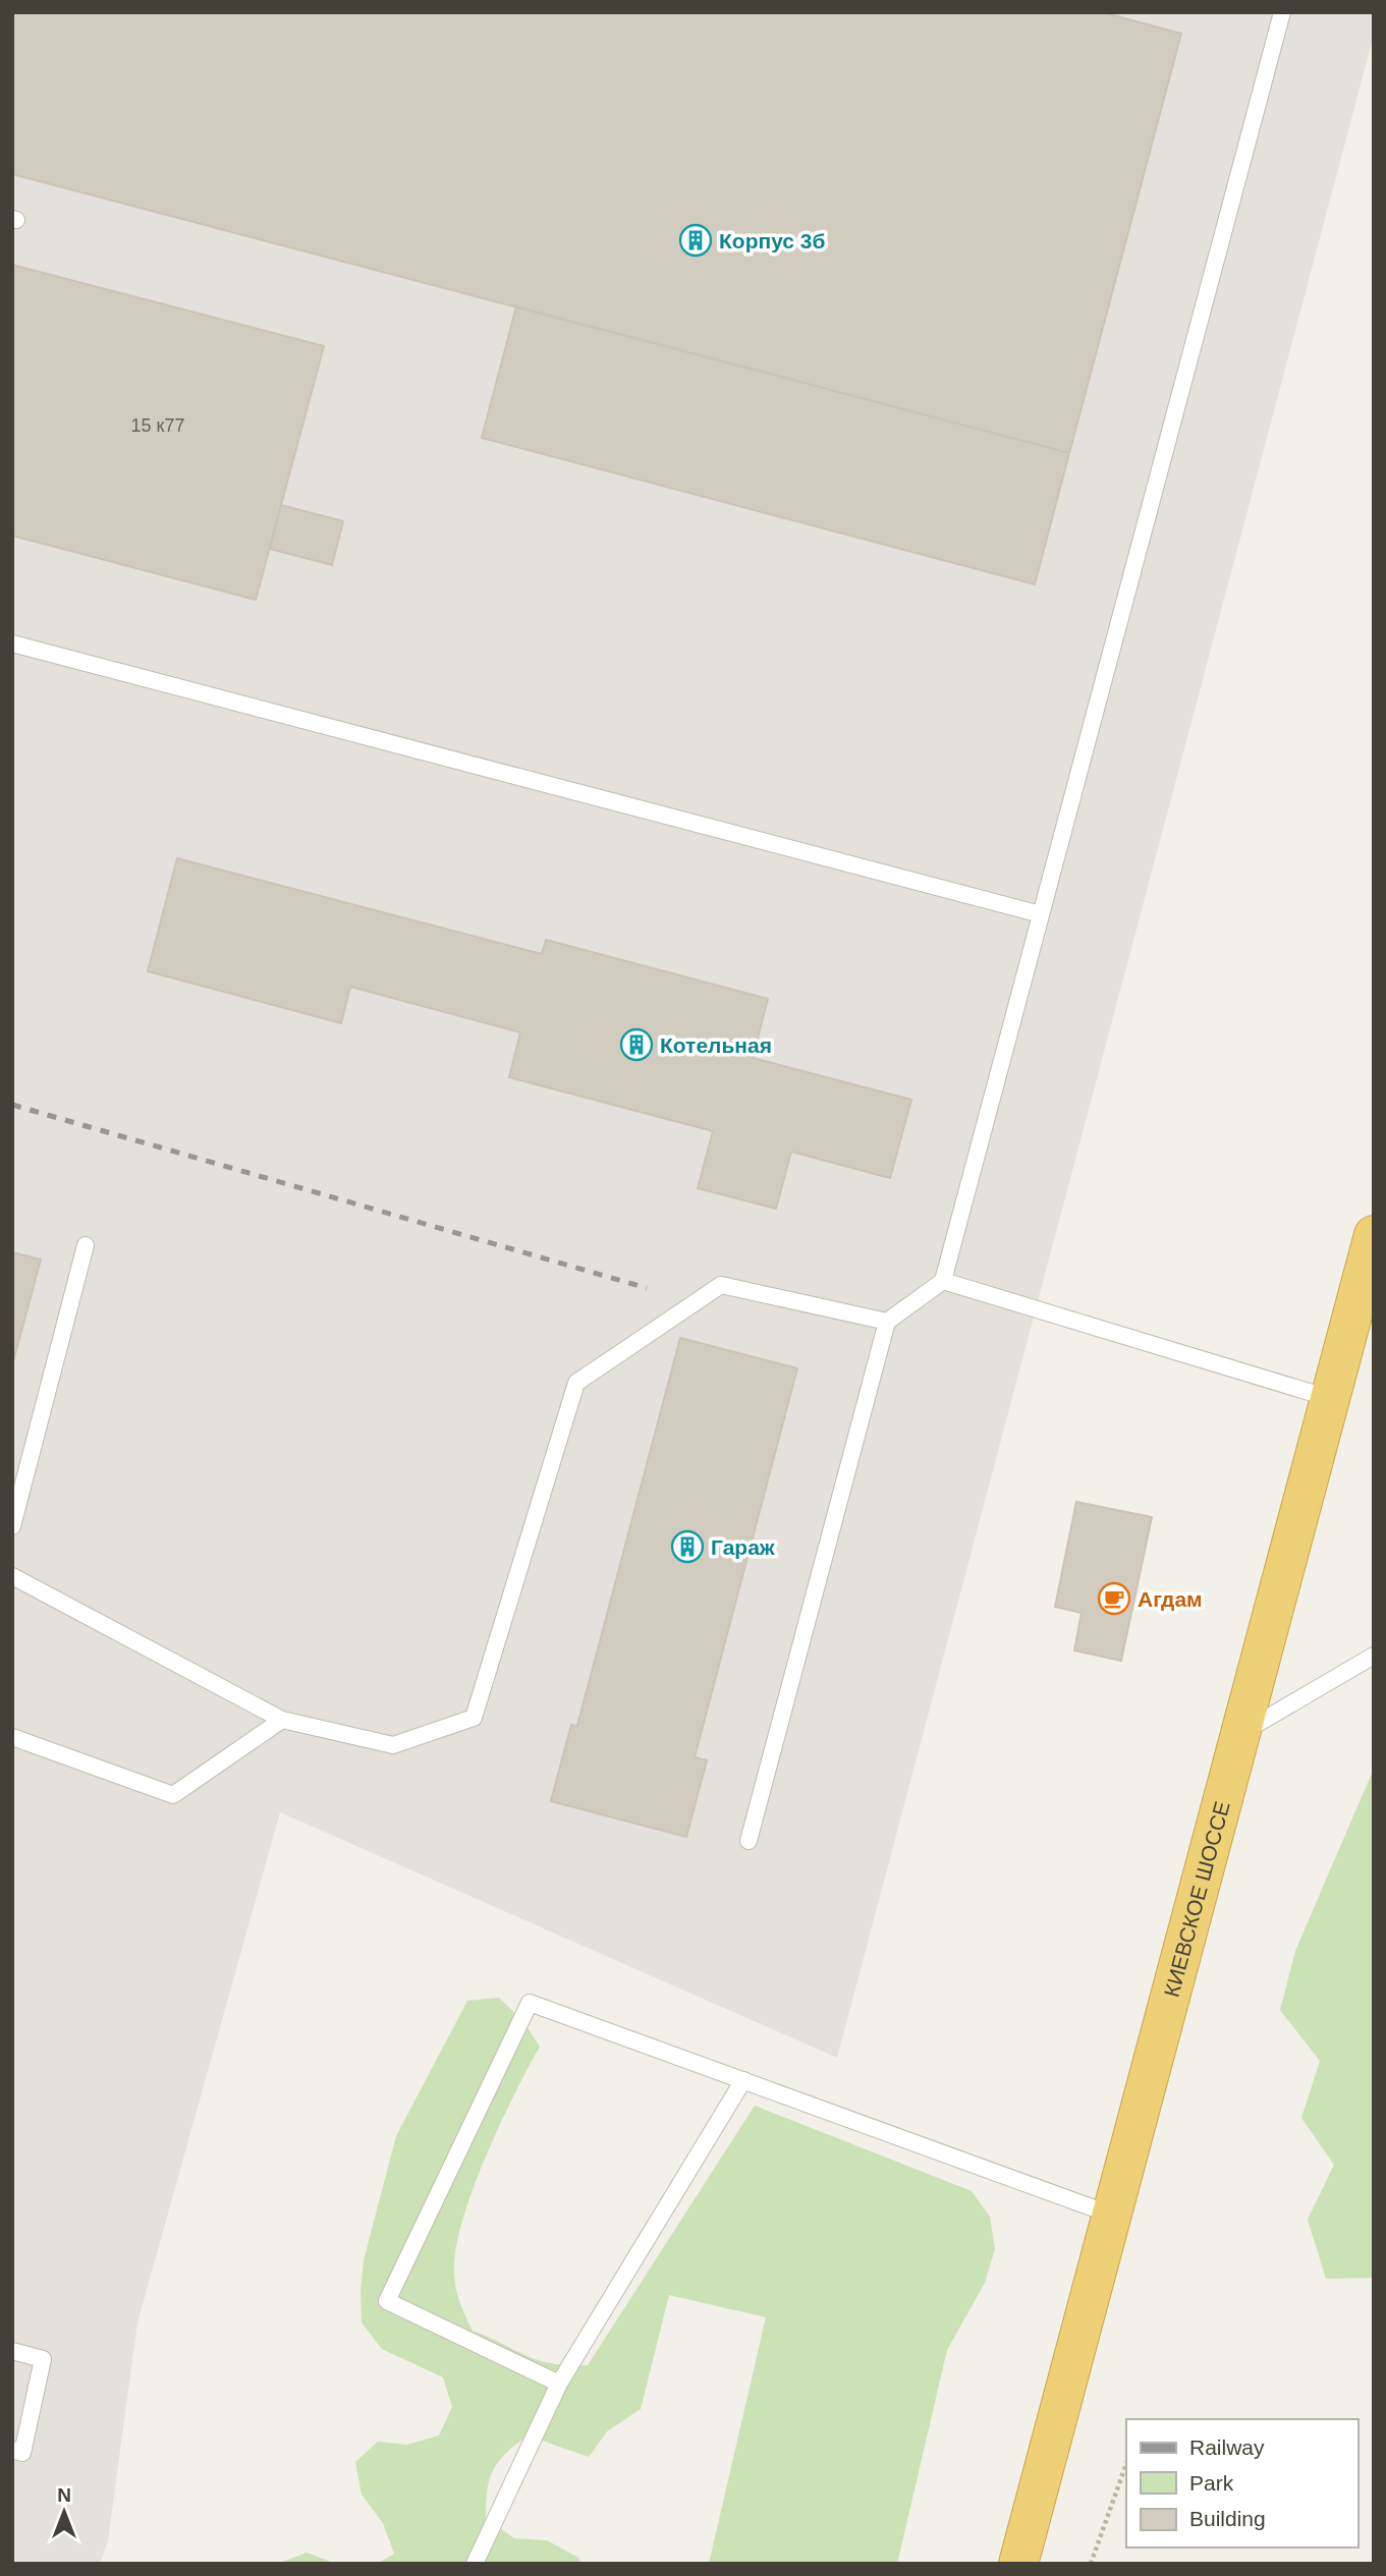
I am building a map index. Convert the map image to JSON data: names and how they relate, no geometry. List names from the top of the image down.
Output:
{
  "streets": {
    "highway": ["КИЕВСКОЕ ШОССЕ"]
  },
  "places": {
    "building": ["Корпус 3б", "Котельная", "Гараж"],
    "cafe": ["Агдам"]
  },
  "house_numbers": ["15 к77"],
  "legend": ["Railway", "Park", "Building"],
  "north": "top"
}
